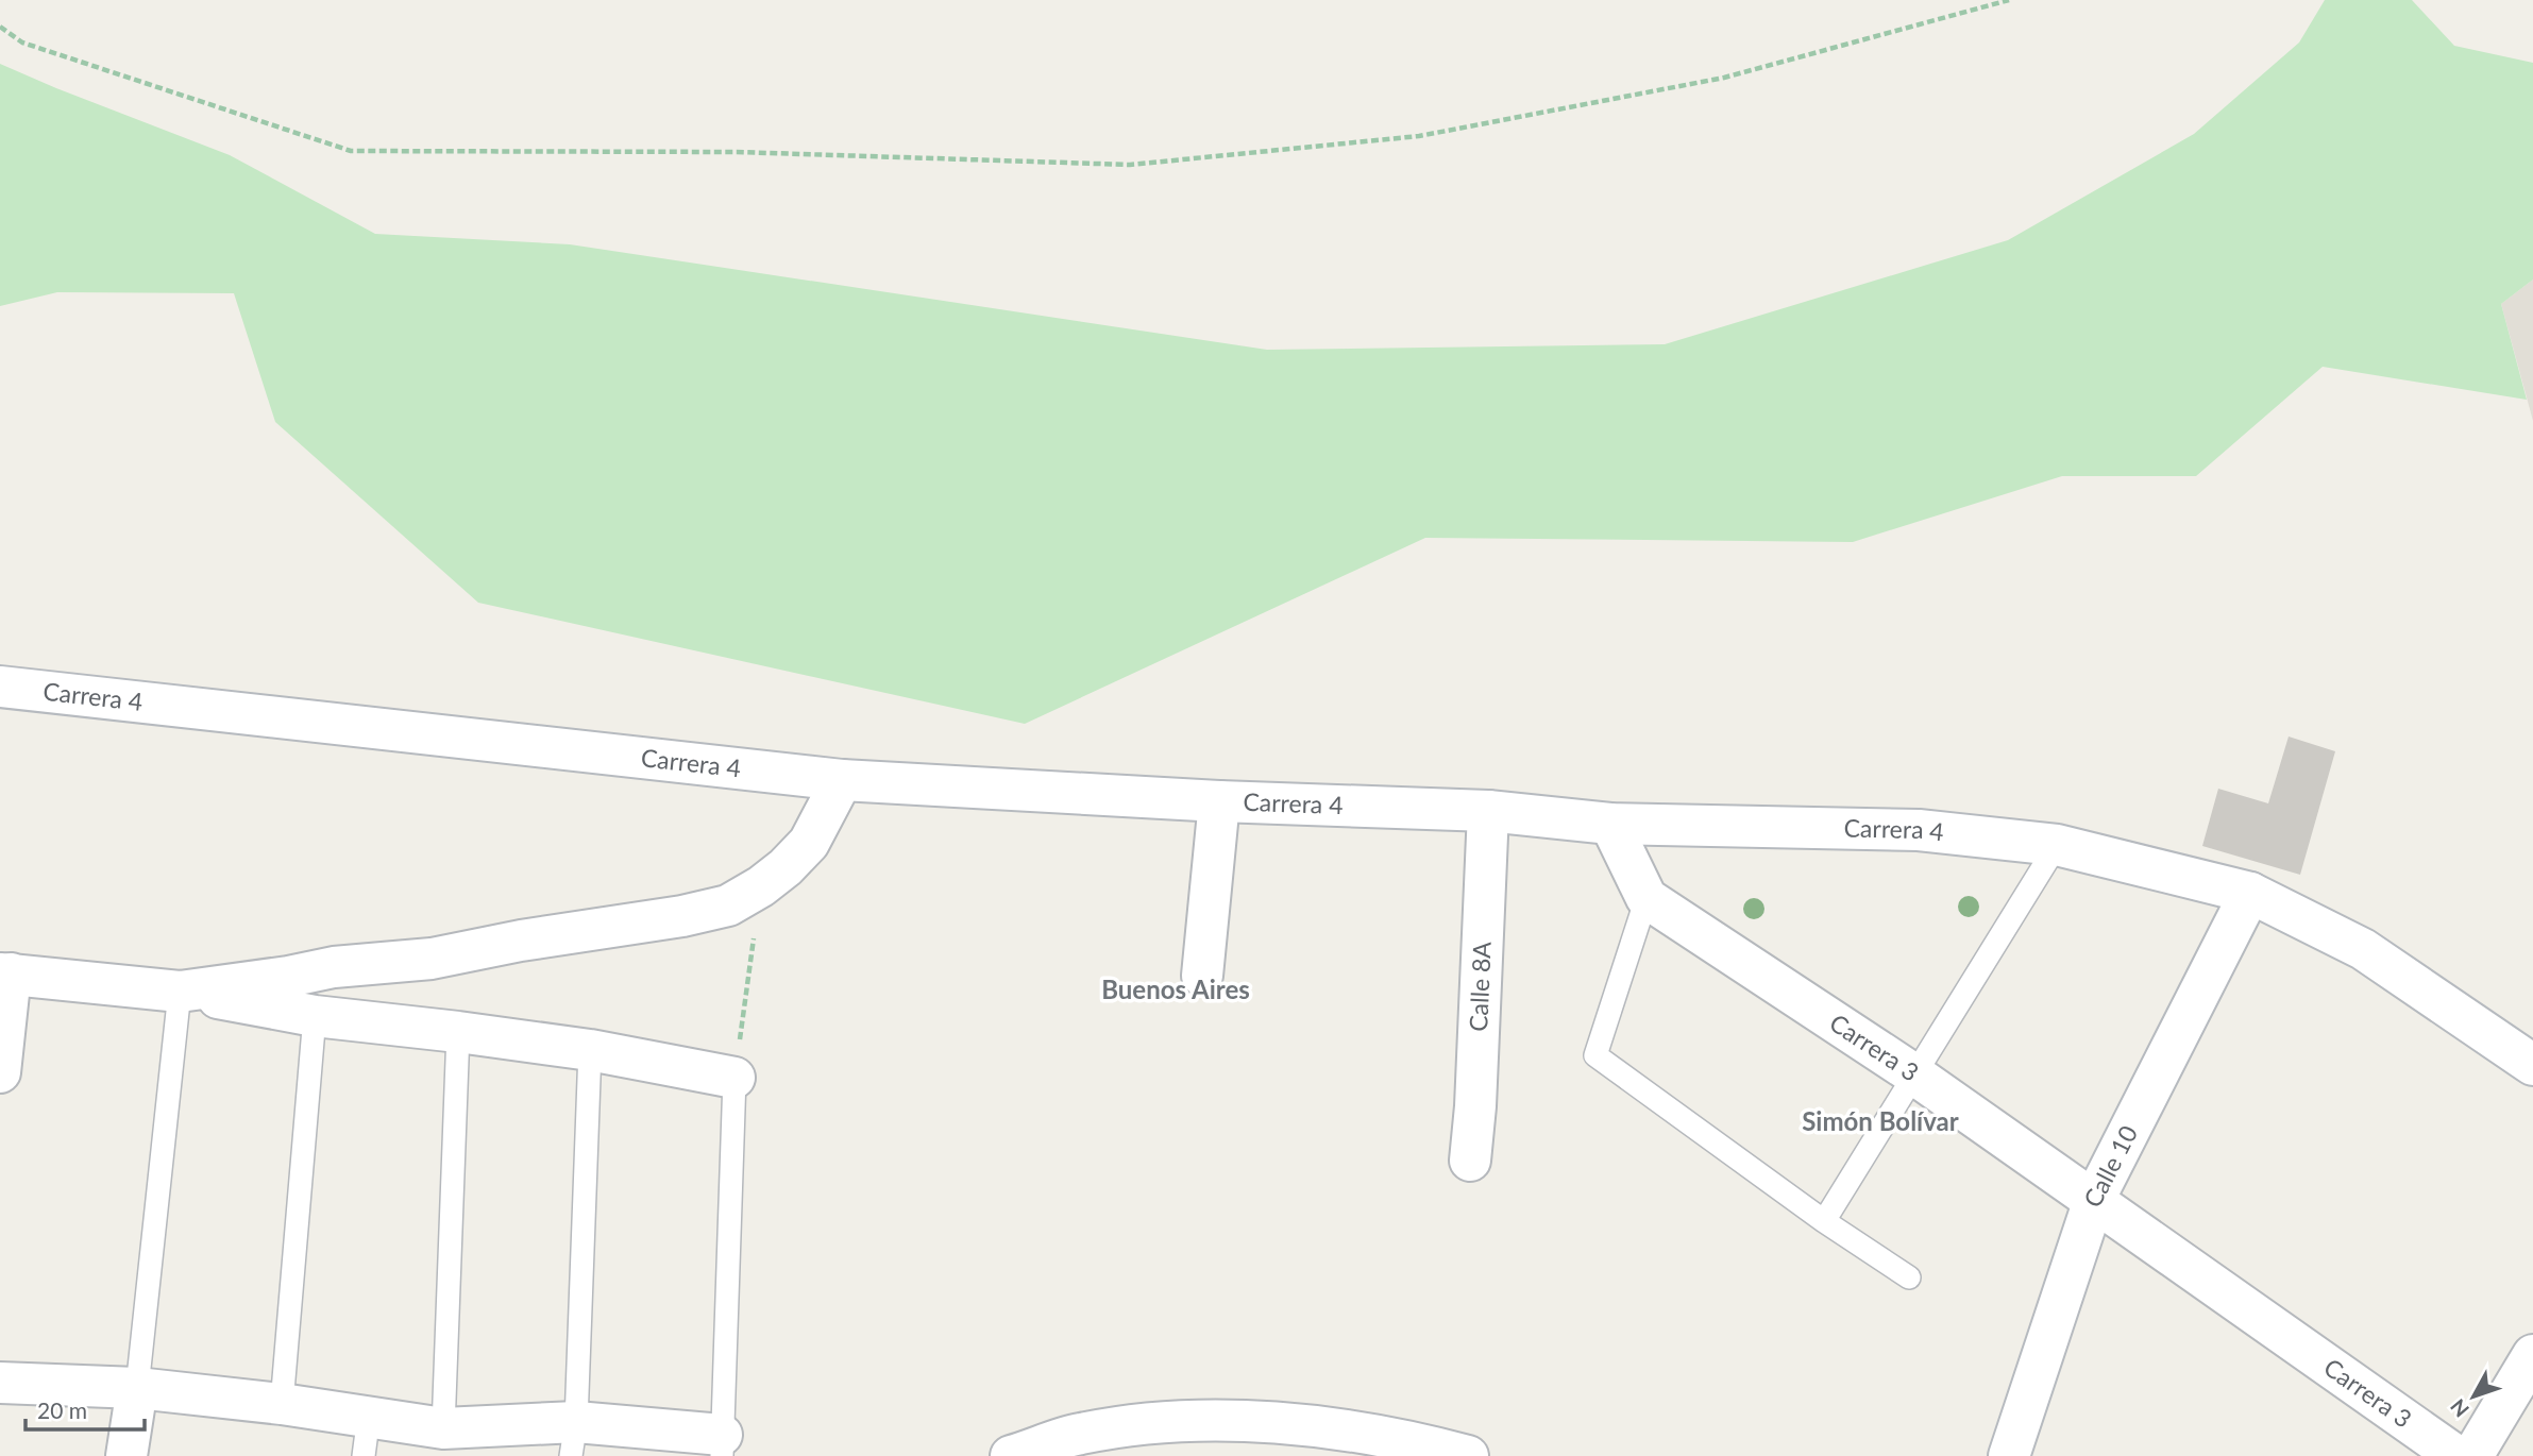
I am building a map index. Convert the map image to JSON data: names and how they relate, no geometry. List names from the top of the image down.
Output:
{
  "streets": {
    "street": [
      "Carrera 4",
      "Calle 8A",
      "Carrera 3",
      "Calle 10"
    ]
  },
  "crossings": [
    ["Carrera 4", "Calle 8A"],
    ["Carrera 4", "Calle 10"],
    ["Carrera 3", "Calle 10"]
  ],
  "districts": ["Buenos Aires", "Simón Bolívar"],
  "scale_bar": "20 m",
  "north": "bottom left"
}
